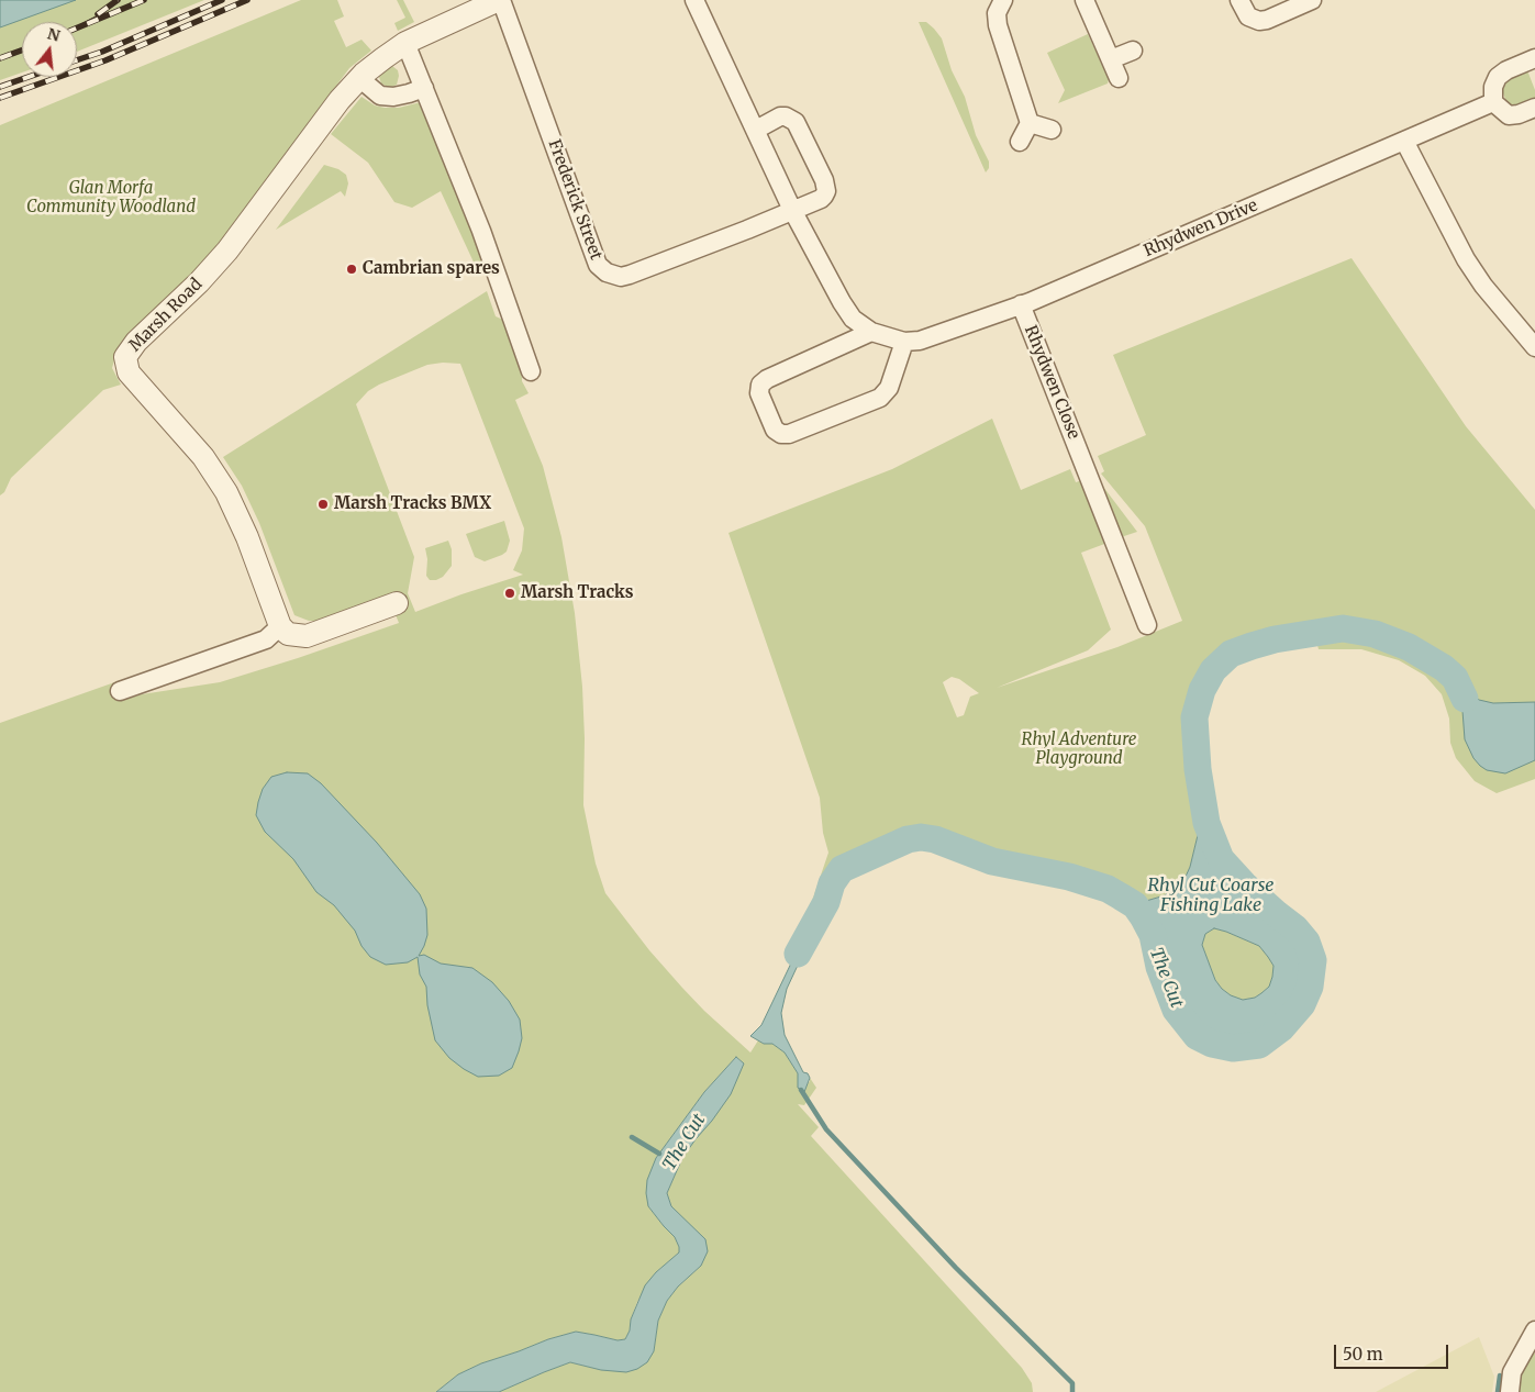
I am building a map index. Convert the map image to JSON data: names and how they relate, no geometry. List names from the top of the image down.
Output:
{
  "streets": {
    "street": [
      "Frederick Street",
      "Rhydwen Drive",
      "Marsh Road",
      "Rhydwen Close"
    ]
  },
  "crossings": [
    ["Frederick Street", "Rhydwen Drive"],
    ["Frederick Street", "Marsh Road"],
    ["Rhydwen Drive", "Rhydwen Close"]
  ],
  "water": ["Rhyl Cut Coarse Fishing Lake", "The Cut"],
  "parks": ["Glan Morfa Community Woodland", "Rhyl Adventure Playground"],
  "places": ["Cambrian spares", "Marsh Tracks BMX", "Marsh Tracks"],
  "scale_bar": "50 m",
  "north": "top"
}
